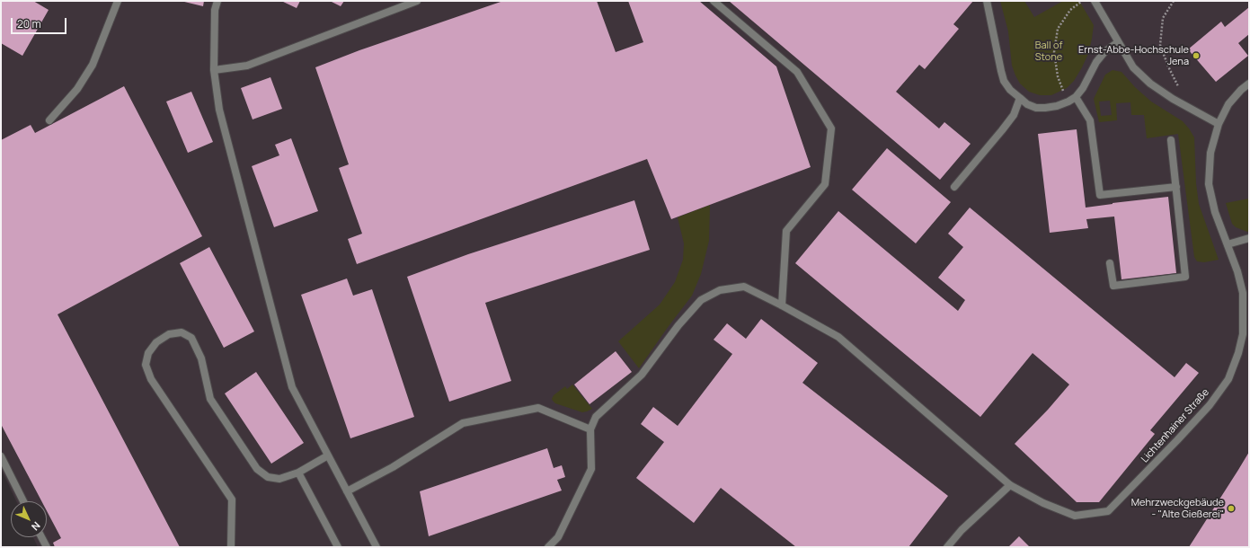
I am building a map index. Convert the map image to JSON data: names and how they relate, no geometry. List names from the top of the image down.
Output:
{
  "streets": {
    "street": ["Lichtenhainer Straße"]
  },
  "parks": ["Ball of Stone"],
  "places": ["Ernst-Abbe-Hochschule Jena", "Mehrzweckgebäude - \"Alte Gießerei\""],
  "scale_bar": "20 m",
  "north": "bottom right"
}
